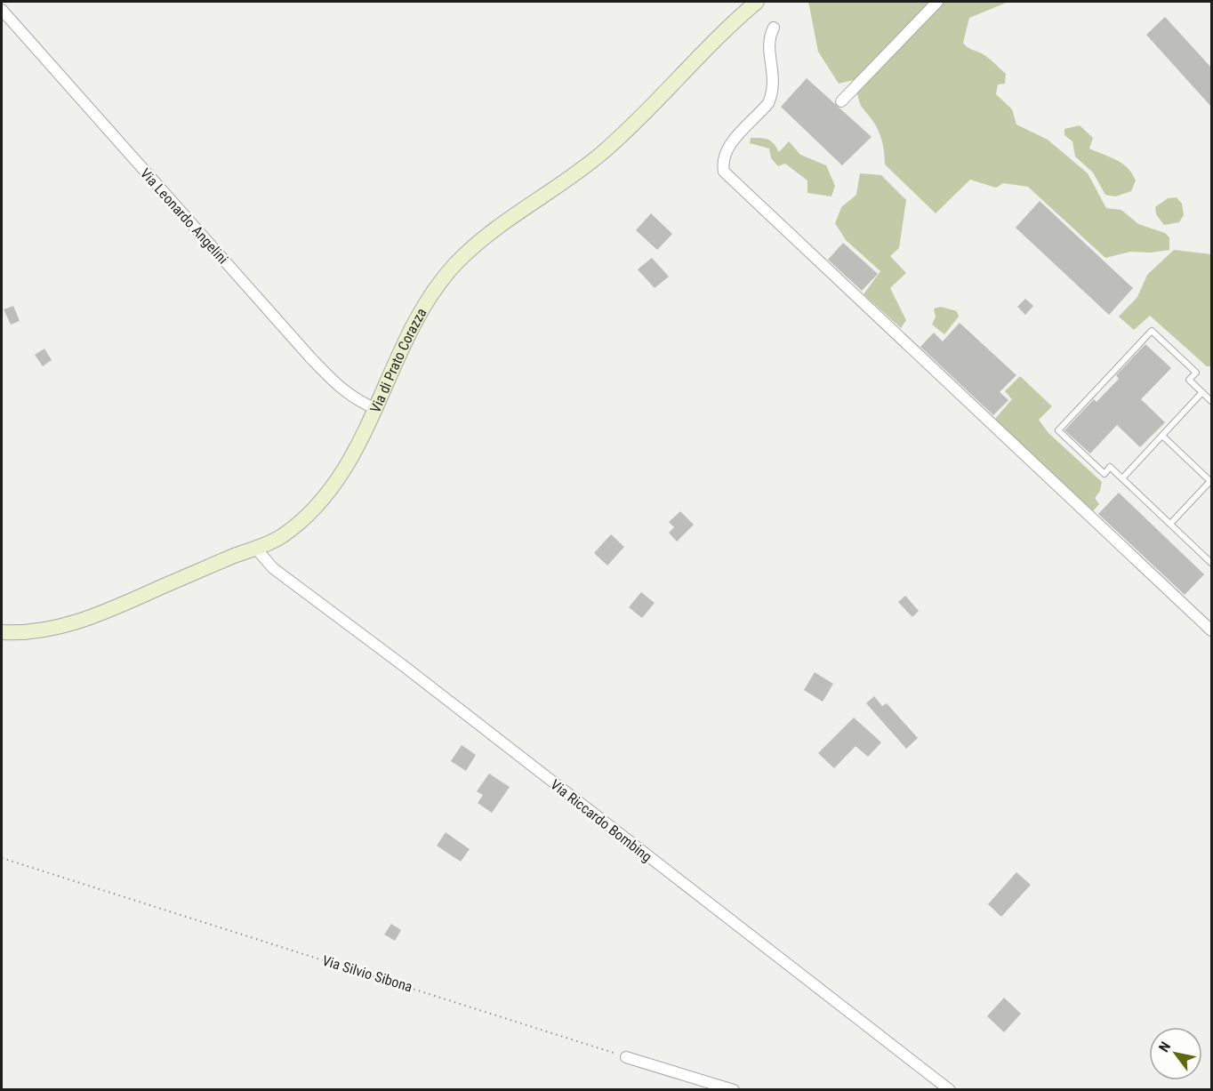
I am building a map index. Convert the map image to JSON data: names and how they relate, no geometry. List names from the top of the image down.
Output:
{
  "streets": {
    "street": ["Via Leonardo Angelini", "Via di Prato Corazza", "Via Riccardo Bombing"],
    "path": ["Via Silvio Sibona"]
  },
  "crossings": [
    ["Via Leonardo Angelini", "Via di Prato Corazza"],
    ["Via di Prato Corazza", "Via Riccardo Bombing"]
  ],
  "north": "top left"
}
